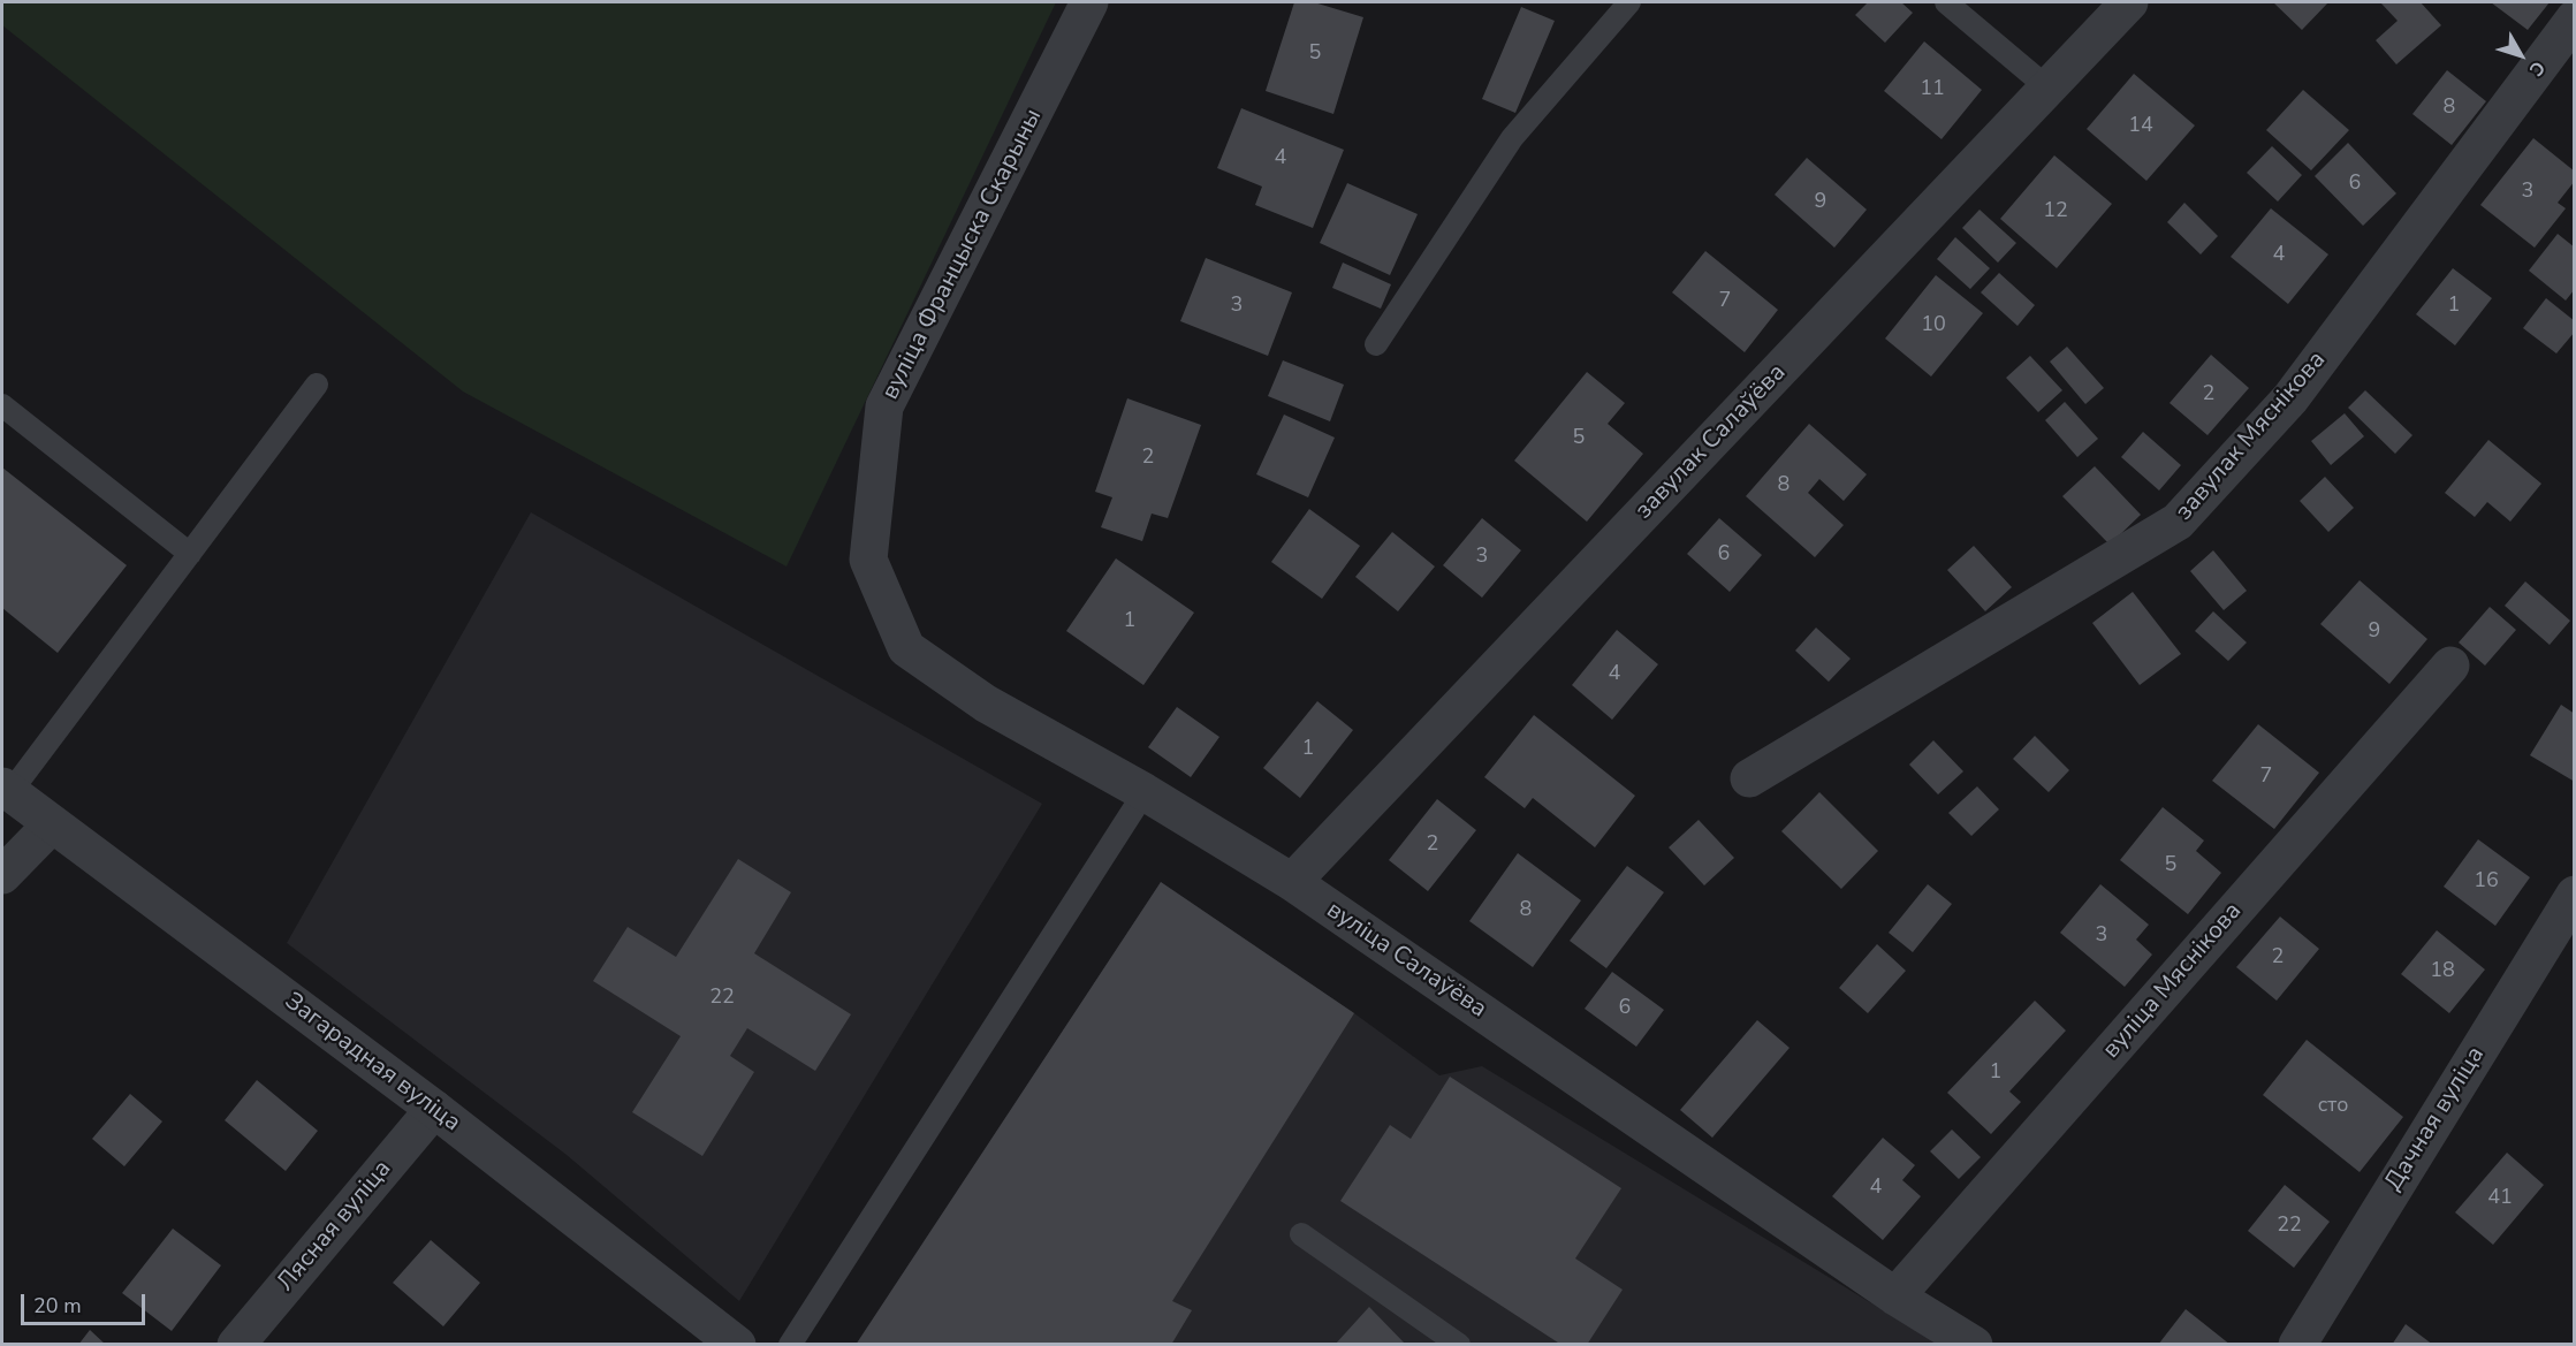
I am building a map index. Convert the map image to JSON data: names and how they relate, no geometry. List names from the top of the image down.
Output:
{
  "streets": {
    "street": [
      "вуліца Францыска Скарыны",
      "завулак Мяснікова",
      "завулак Салаўёва",
      "вуліца Салаўёва",
      "вуліца Мяснікова",
      "Загарадная вуліца",
      "Дачная вуліца",
      "Лясная вуліца"
    ]
  },
  "crossings": [
    ["вуліца Францыска Скарыны", "вуліца Салаўёва"],
    ["завулак Салаўёва", "вуліца Салаўёва"],
    ["вуліца Салаўёва", "вуліца Мяснікова"],
    ["Загарадная вуліца", "Лясная вуліца"]
  ],
  "house_numbers": [
    "5",
    "11",
    "8",
    "14",
    "4",
    "6",
    "3",
    "9",
    "12",
    "4",
    "7",
    "3",
    "1",
    "10",
    "2",
    "5",
    "2",
    "8",
    "6",
    "3",
    "1",
    "9",
    "4",
    "1",
    "7",
    "2",
    "5",
    "16",
    "8",
    "3",
    "2",
    "18",
    "22",
    "6",
    "1",
    "сто",
    "4",
    "41",
    "22"
  ],
  "scale_bar": "20 m",
  "north": "bottom right"
}
